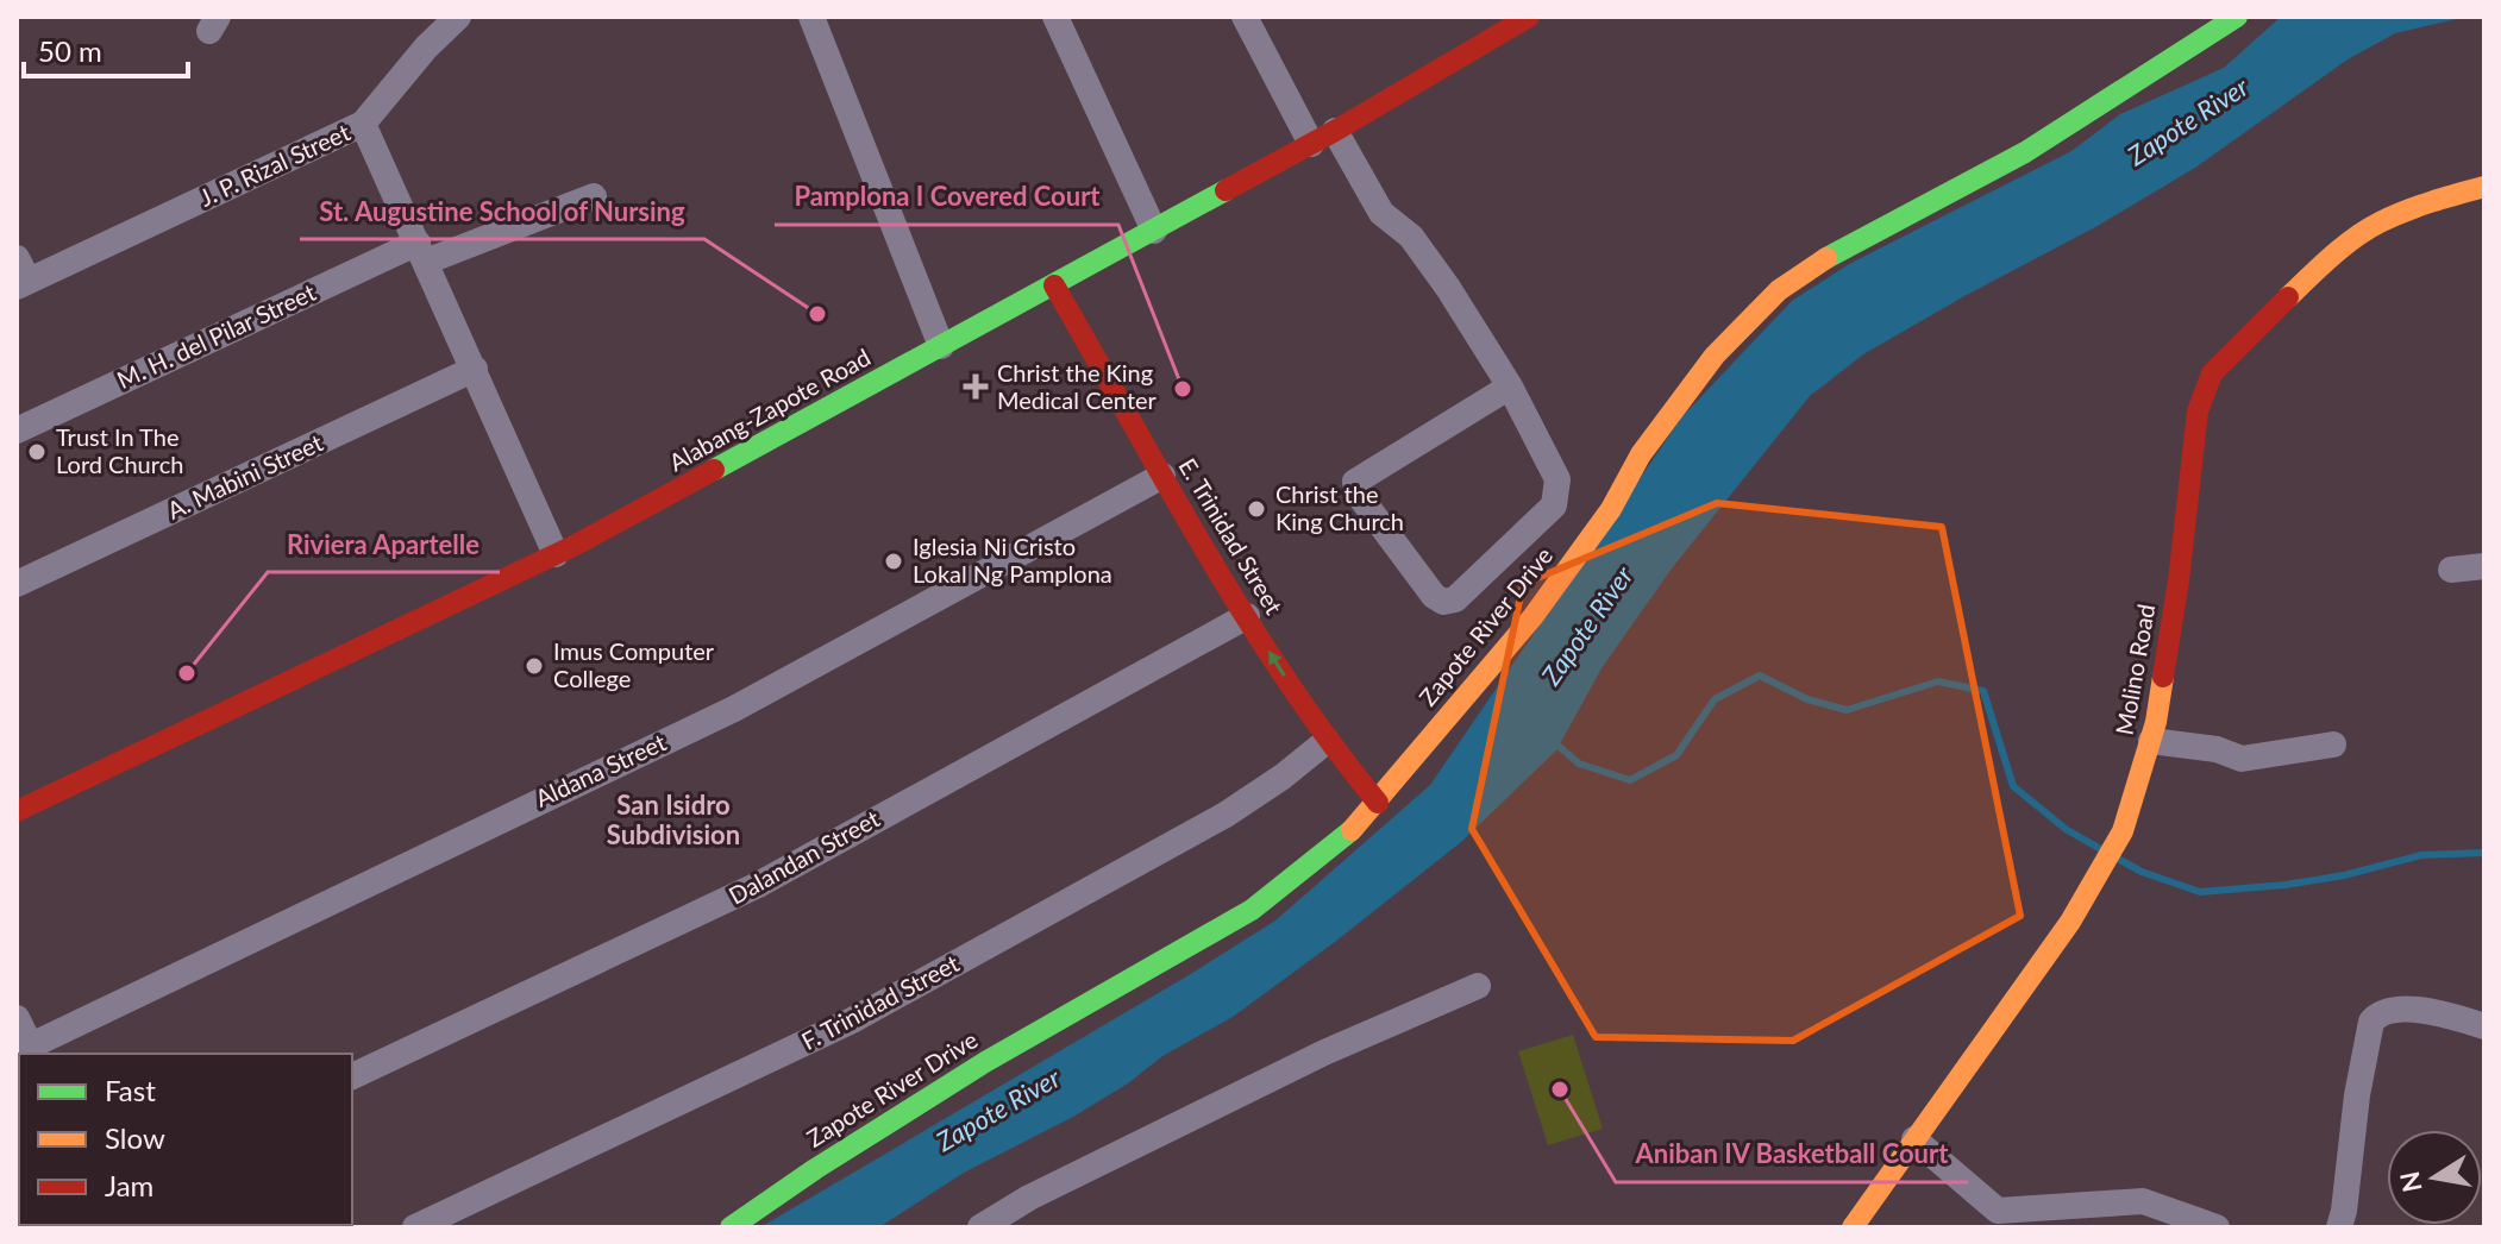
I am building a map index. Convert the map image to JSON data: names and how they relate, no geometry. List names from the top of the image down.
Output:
{
  "streets": {
    "main road": [
      "Alabang-Zapote Road",
      "E. Trinidad Street",
      "Zapote River Drive",
      "Molino Road"
    ],
    "street": [
      "J. P. Rizal Street",
      "M. H. del Pilar Street",
      "A. Mabini Street",
      "Aldana Street",
      "Dalandan Street",
      "F. Trinidad Street"
    ]
  },
  "crossings": [
    ["J. P. Rizal Street", "M. H. del Pilar Street"],
    ["J. P. Rizal Street", "Alabang-Zapote Road"],
    ["J. P. Rizal Street", "A. Mabini Street"],
    ["Alabang-Zapote Road", "E. Trinidad Street"],
    ["E. Trinidad Street", "Zapote River Drive"],
    ["E. Trinidad Street", "Aldana Street"],
    ["E. Trinidad Street", "Dalandan Street"],
    ["E. Trinidad Street", "F. Trinidad Street"]
  ],
  "districts": ["San Isidro Subdivision"],
  "water": ["Zapote River"],
  "places": {
    "other": [
      "St. Augustine School of Nursing",
      "Pamplona I Covered Court",
      "Trust In The Lord Church",
      "Christ the King Church",
      "Iglesia Ni Cristo Lokal Ng Pamplona",
      "Imus Computer College",
      "Riviera Apartelle",
      "Aniban IV Basketball Court"
    ],
    "health": ["Christ the King Medical Center"]
  },
  "legend": ["Fast", "Slow", "Jam"],
  "scale_bar": "50 m",
  "north": "left"
}
